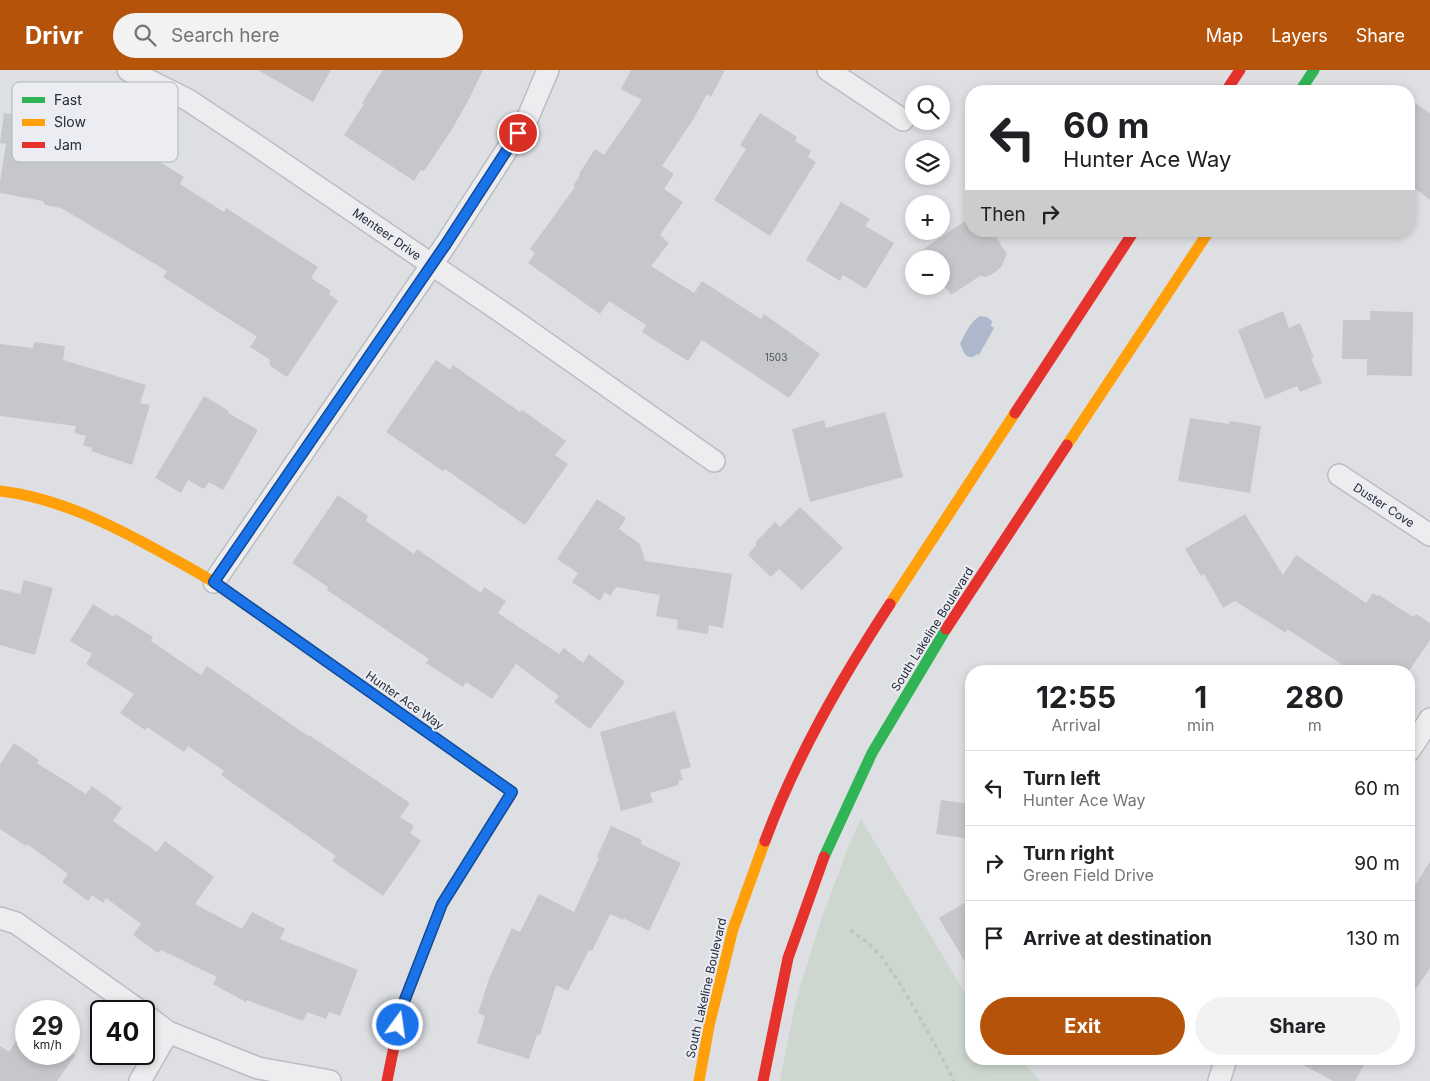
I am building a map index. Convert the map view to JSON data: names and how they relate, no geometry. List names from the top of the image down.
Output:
{
  "streets": {
    "main road": ["South Lakeline Boulevard", "Hunter Ace Way"],
    "street": ["Menteer Drive", "Duster Cove"]
  },
  "house_numbers": ["1503"],
  "legend": ["Fast", "Slow", "Jam"],
  "page": {
    "header": "Drivr",
    "search": "Search here",
    "nav": ["Map", "Layers", "Share"],
    "map_buttons": ["+", "−"],
    "turn": ["60 m", "Hunter Ace Way"],
    "then": "Then",
    "eta": [
      "12:55",
      "Arrival",
      "1",
      "min",
      "280",
      "m"
    ],
    "list": [
      {
        "name": "Turn left",
        "note": "Hunter Ace Way",
        "value": "60 m"
      },
      {
        "name": "Turn right",
        "note": "Green Field Drive",
        "value": "90 m"
      },
      {
        "name": "Arrive at destination",
        "value": "130 m"
      }
    ],
    "buttons": ["Exit", "Share"],
    "speed": "29 km/h",
    "limit": "40"
  }
}
